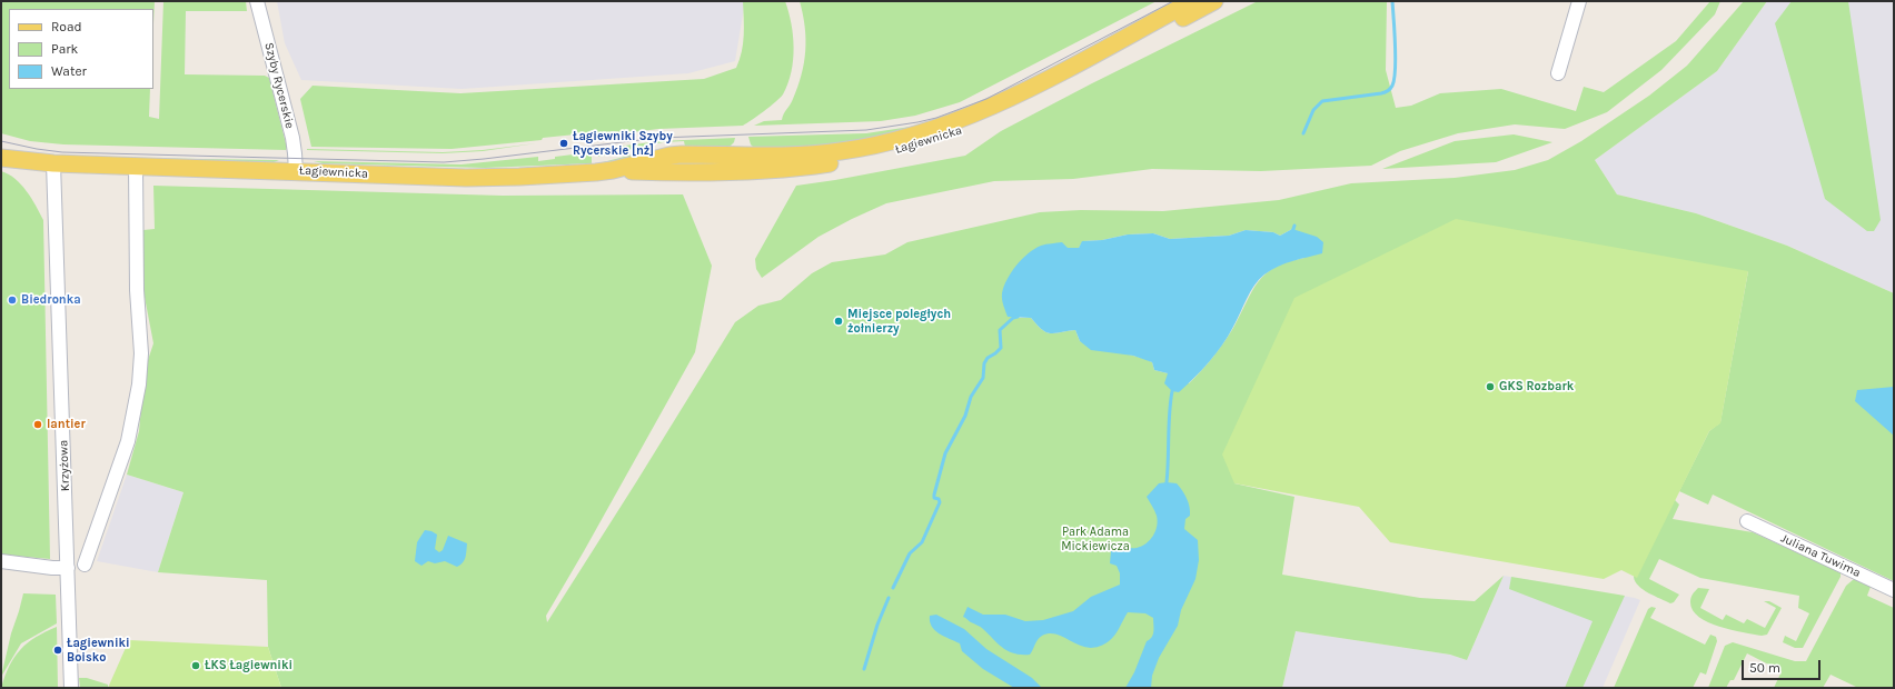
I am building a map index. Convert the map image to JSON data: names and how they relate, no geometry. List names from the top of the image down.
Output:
{
  "streets": {
    "main road": ["Łagiewnicka"],
    "street": ["Szyby Rycerskie", "Krzyżowa", "Juliana Tuwima"]
  },
  "crossings": [
    ["Szyby Rycerskie", "Łagiewnicka"],
    ["Łagiewnicka", "Krzyżowa"]
  ],
  "parks": ["Park Adama Mickiewicza"],
  "places": [
    "Łagiewniki Szyby Rycerskie [nż]",
    "Biedronka",
    "Miejsce poległych żołnierzy",
    "GKS Rozbark",
    "lantier",
    "Łagiewniki Boisko",
    "ŁKS Łagiewniki"
  ],
  "legend": ["Road", "Park", "Water"],
  "scale_bar": "50 m"
}
